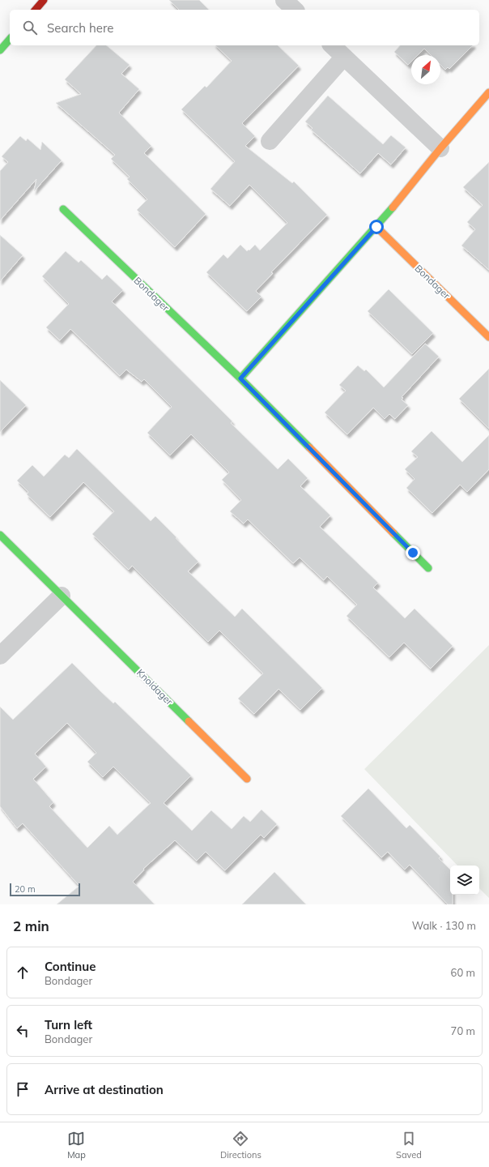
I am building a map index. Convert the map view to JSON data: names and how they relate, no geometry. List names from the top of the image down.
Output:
{
  "streets": {
    "street": ["Bondager", "Knoldager"]
  },
  "scale_bar": "20 m",
  "north": "top right",
  "page": {
    "search": "Search here",
    "scale": "20 m",
    "heading": ["2 min", "Walk · 130 m"],
    "list": [
      ["Continue", "Bondager", "60 m"],
      ["Turn left", "Bondager", "70 m"],
      "Arrive at destination"
    ],
    "nav": ["Map", "Directions", "Saved"]
  }
}
